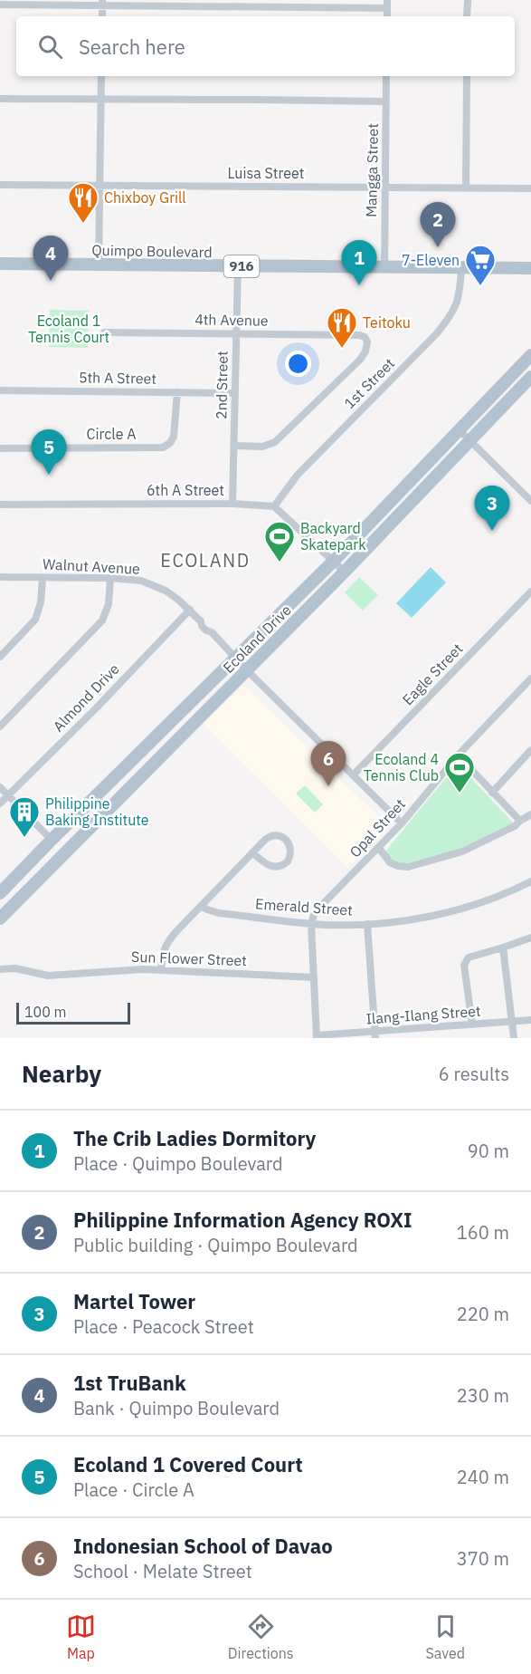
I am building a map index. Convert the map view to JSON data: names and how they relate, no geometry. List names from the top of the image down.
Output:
{
  "streets": {
    "main road": ["Quimpo Boulevard", "916", "Ecoland Drive"],
    "street": [
      "Mangga Street",
      "Luisa Street",
      "4th Avenue",
      "5th A Street",
      "1st Street",
      "2nd Street",
      "Circle A",
      "6th A Street",
      "Walnut Avenue",
      "Eagle Street",
      "Almond Drive",
      "Opal Street",
      "Emerald Street",
      "Sun Flower Street",
      "Ilang-Ilang Street"
    ]
  },
  "crossings": [
    ["Mangga Street", "Luisa Street"],
    ["Mangga Street", "Quimpo Boulevard"],
    ["Quimpo Boulevard", "1st Street"],
    ["Quimpo Boulevard", "2nd Street"],
    ["4th Avenue", "2nd Street"],
    ["5th A Street", "2nd Street"],
    ["5th A Street", "Circle A"],
    ["1st Street", "6th A Street"],
    ["2nd Street", "6th A Street"],
    ["Walnut Avenue", "Ecoland Drive"],
    ["Walnut Avenue", "Eagle Street"],
    ["Walnut Avenue", "Almond Drive"],
    ["Walnut Avenue", "Opal Street"],
    ["Opal Street", "Emerald Street"]
  ],
  "districts": ["ECOLAND"],
  "parks": ["Ecoland 1 Tennis Court"],
  "places": {
    "restaurant": ["Chixboy Grill", "Teitoku"],
    "supermarket": ["7-Eleven"],
    "sports": ["Backyard Skatepark", "Ecoland 4 Tennis Club"],
    "building": ["Philippine Baking Institute"]
  },
  "scale_bar": "100 m",
  "page": {
    "search": "Search here",
    "pins": [
      "2",
      "4",
      "1",
      "5",
      "3",
      "6"
    ],
    "scale": "100 m",
    "heading": ["Nearby", "6 results"],
    "list": [
      {
        "mark": "1",
        "name": "The Crib Ladies Dormitory",
        "note": "Place · Quimpo Boulevard",
        "value": "90 m"
      },
      {
        "mark": "2",
        "name": "Philippine Information Agency ROXI",
        "note": "Public building · Quimpo Boulevard",
        "value": "160 m"
      },
      {
        "mark": "3",
        "name": "Martel Tower",
        "note": "Place · Peacock Street",
        "value": "220 m"
      },
      {
        "mark": "4",
        "name": "1st TruBank",
        "note": "Bank · Quimpo Boulevard",
        "value": "230 m"
      },
      {
        "mark": "5",
        "name": "Ecoland 1 Covered Court",
        "note": "Place · Circle A",
        "value": "240 m"
      },
      {
        "mark": "6",
        "name": "Indonesian School of Davao",
        "note": "School · Melate Street",
        "value": "370 m"
      }
    ],
    "nav": ["Map", "Directions", "Saved"]
  }
}
